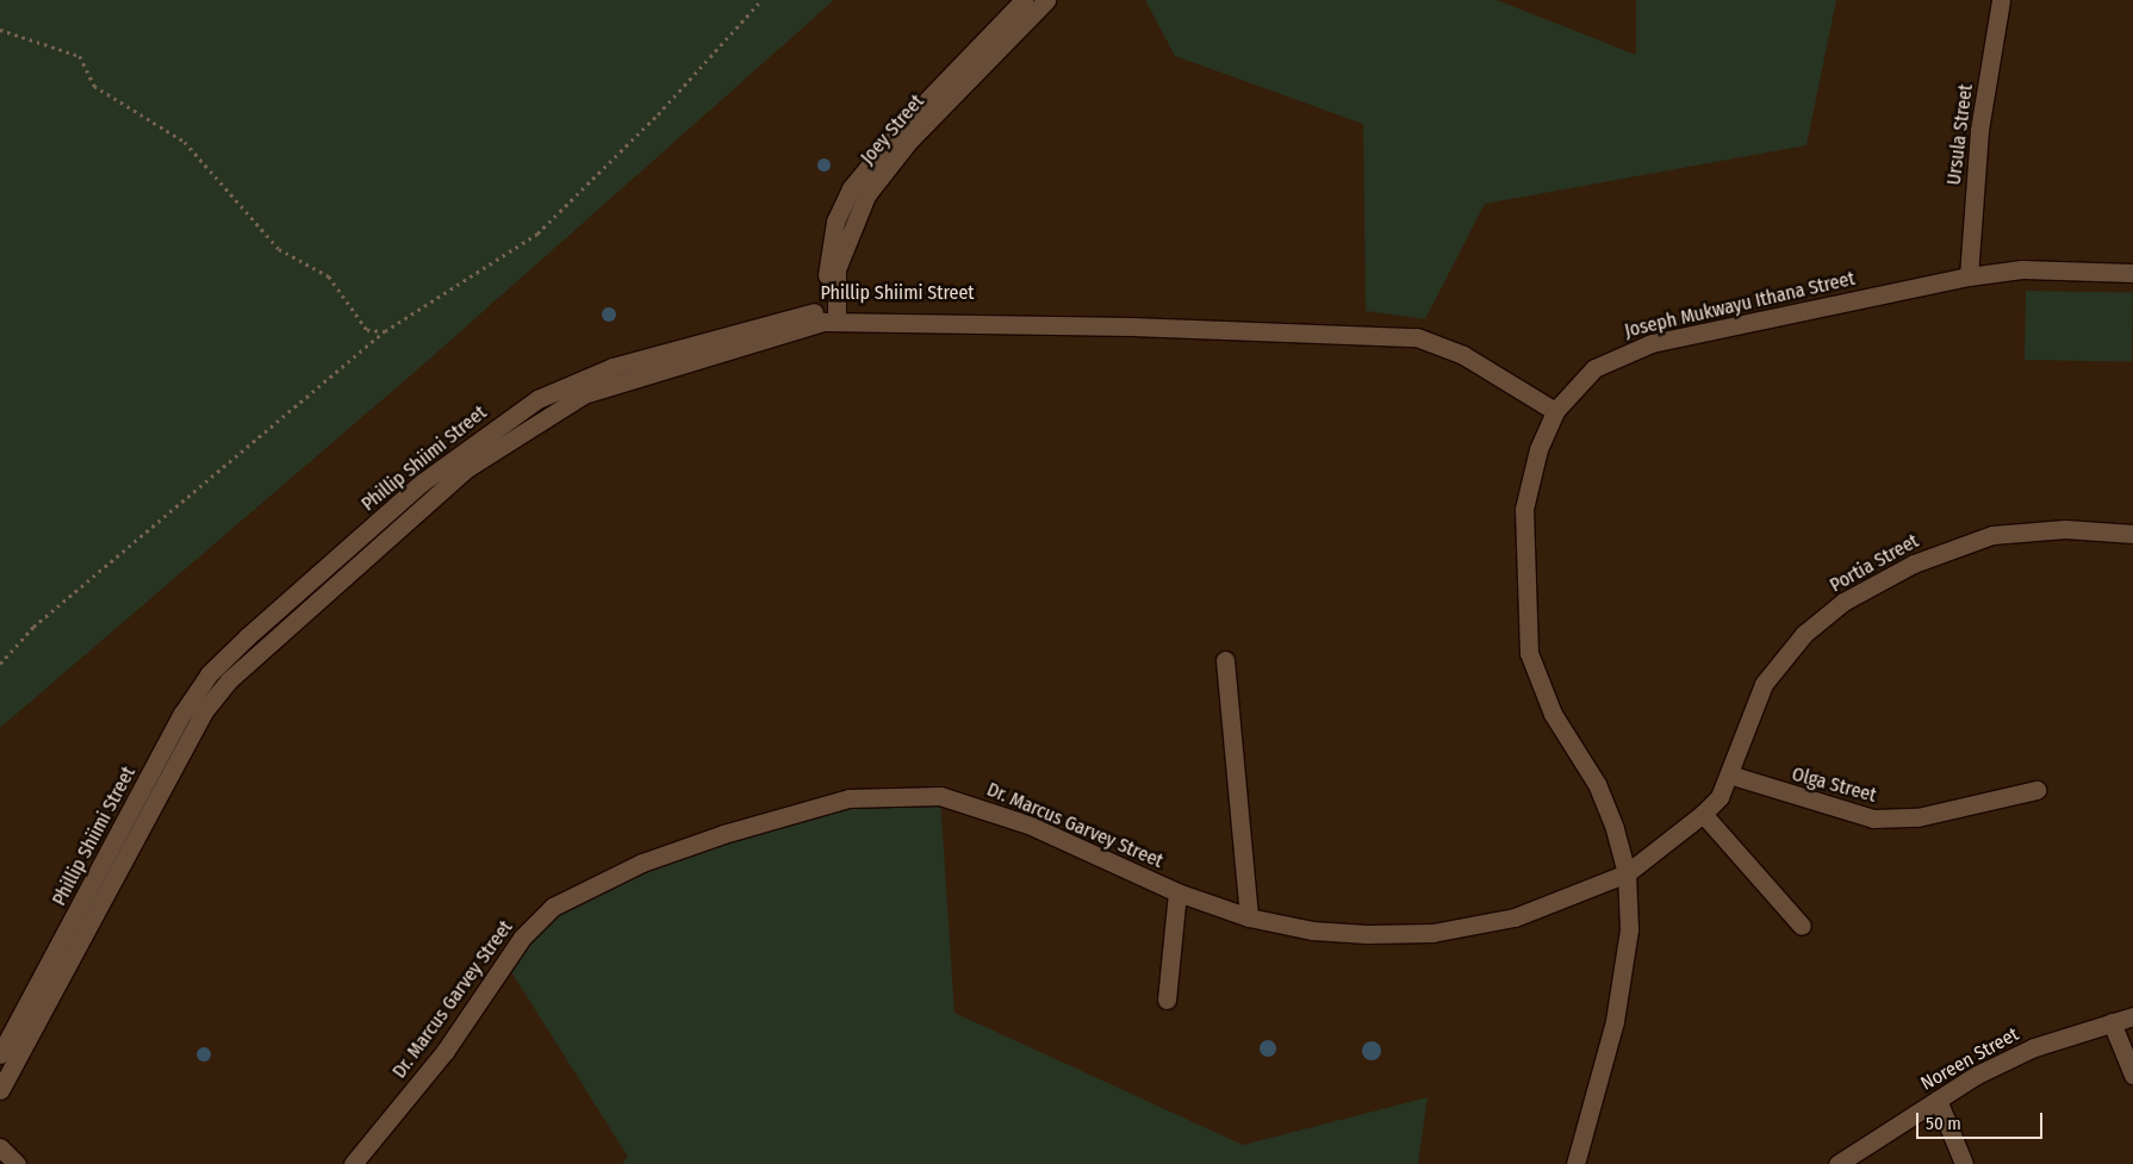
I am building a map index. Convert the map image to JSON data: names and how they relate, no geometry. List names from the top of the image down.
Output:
{
  "streets": {
    "street": [
      "Joey Street",
      "Ursula Street",
      "Phillip Shiimi Street",
      "Joseph Mukwayu Ithana Street",
      "Portia Street",
      "Olga Street",
      "Dr. Marcus Garvey Street",
      "Noreen Street"
    ]
  },
  "crossings": [
    ["Joey Street", "Phillip Shiimi Street"],
    ["Ursula Street", "Joseph Mukwayu Ithana Street"],
    ["Phillip Shiimi Street", "Joseph Mukwayu Ithana Street"],
    ["Joseph Mukwayu Ithana Street", "Portia Street"],
    ["Joseph Mukwayu Ithana Street", "Dr. Marcus Garvey Street"],
    ["Portia Street", "Olga Street"],
    ["Portia Street", "Dr. Marcus Garvey Street"]
  ],
  "scale_bar": "50 m"
}
